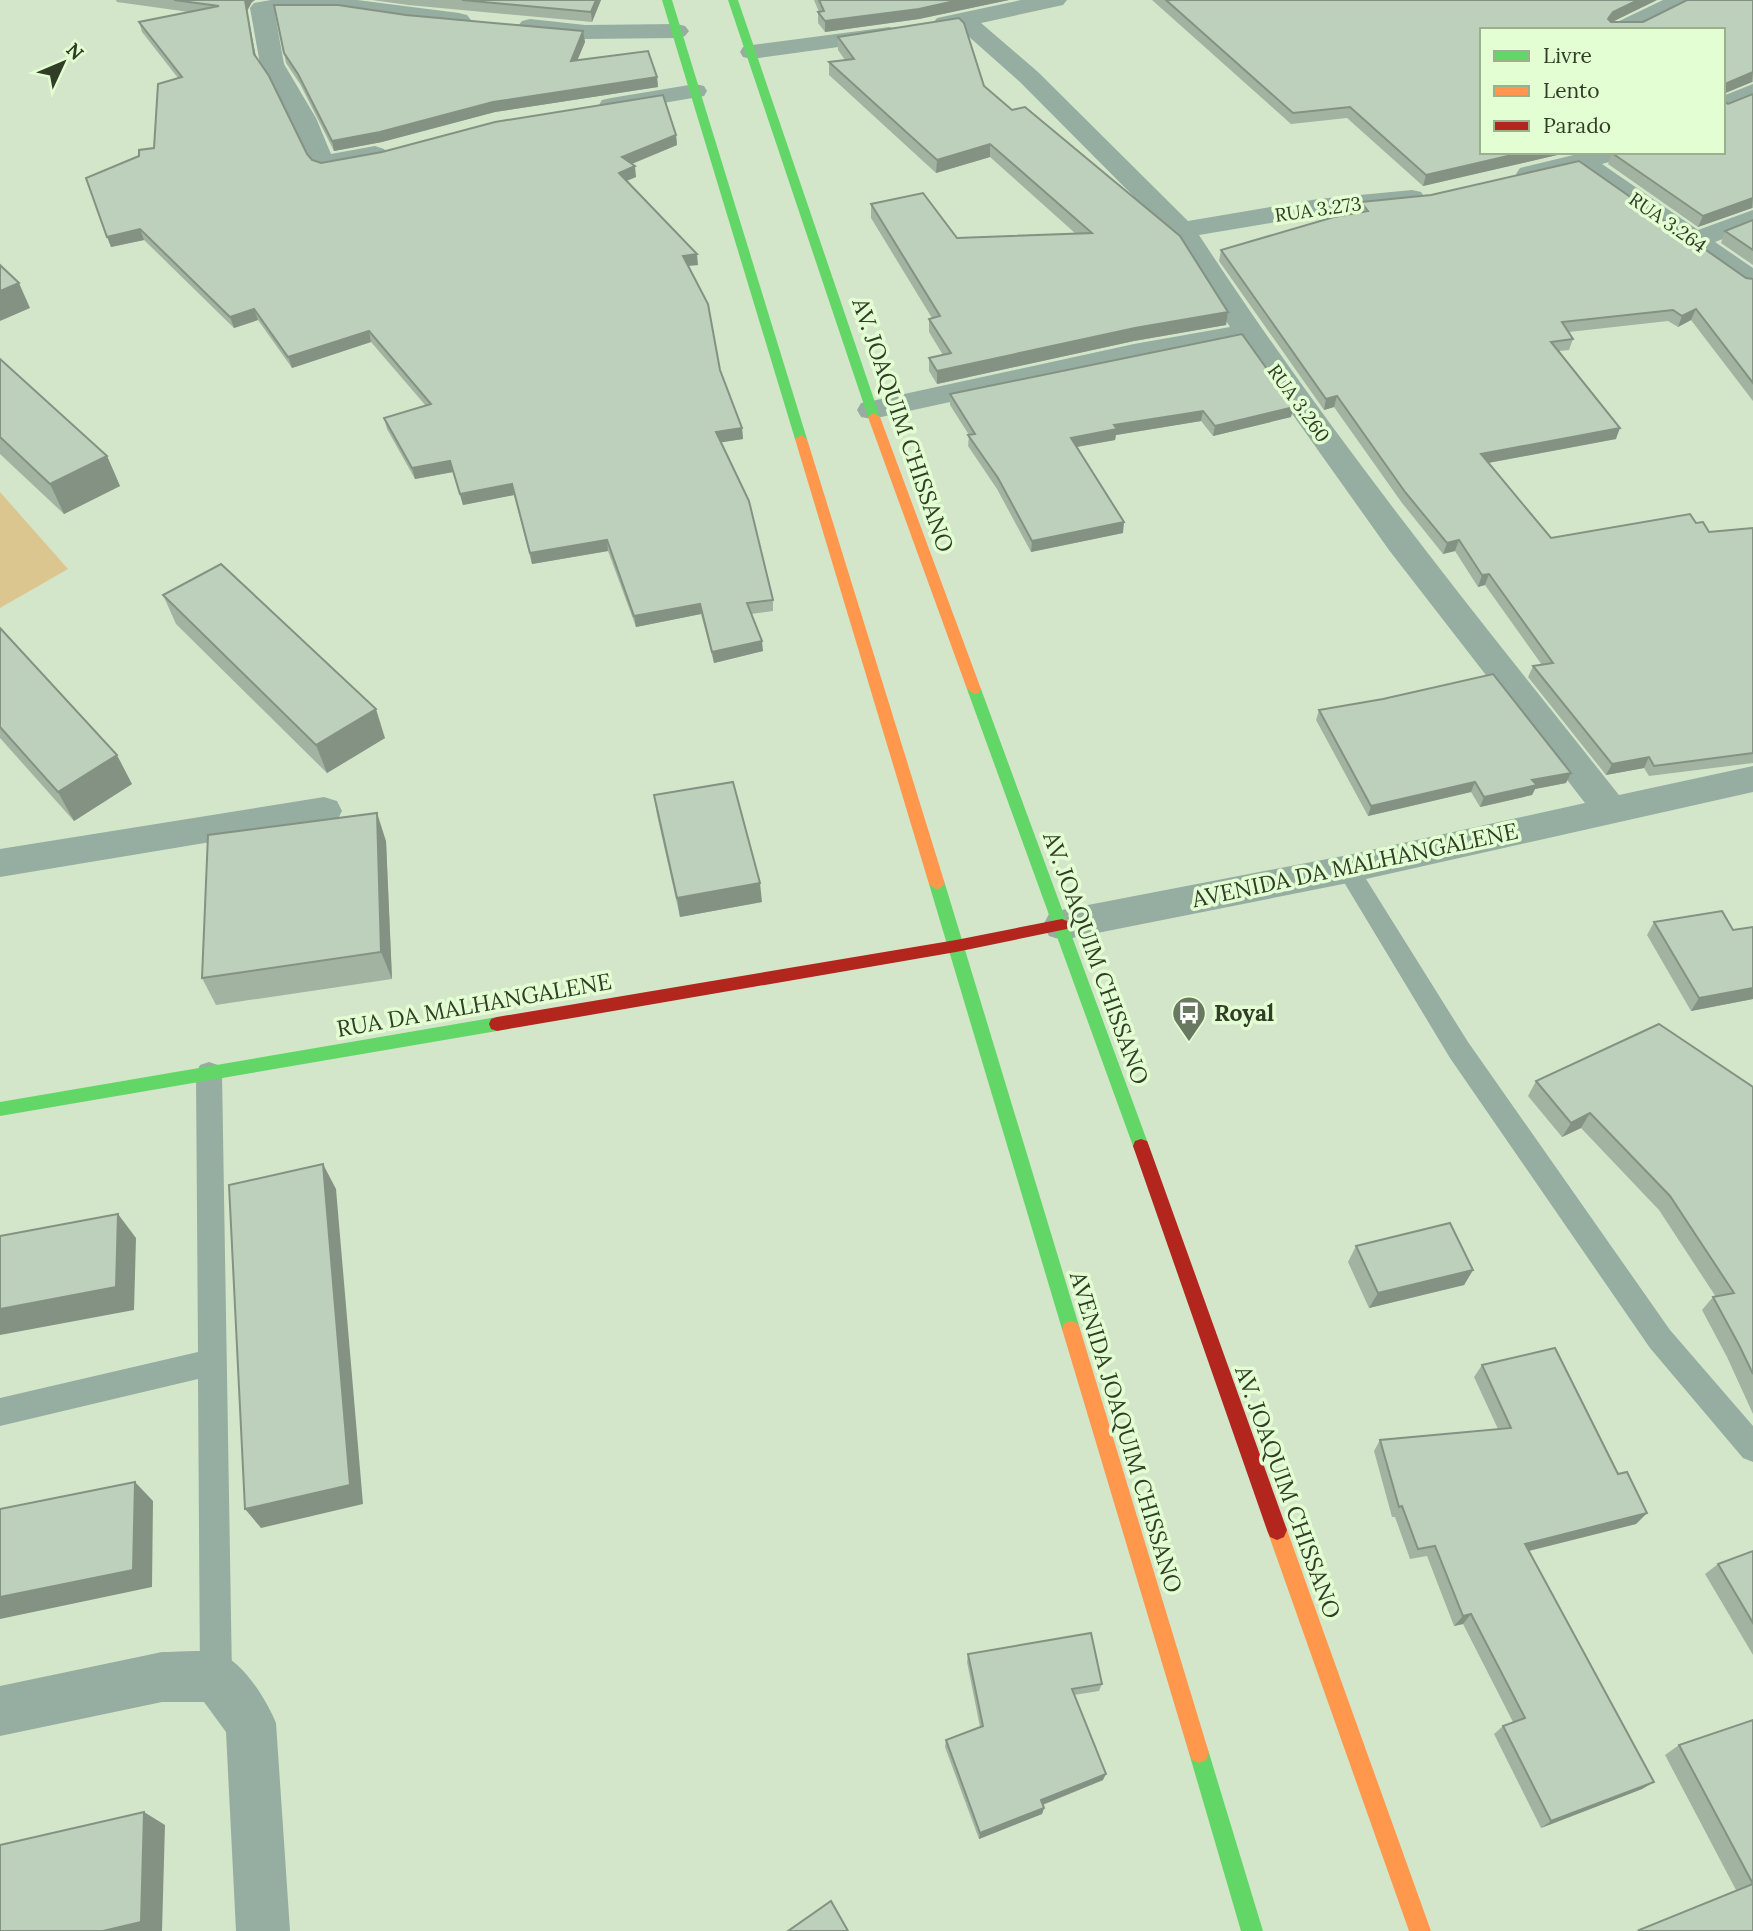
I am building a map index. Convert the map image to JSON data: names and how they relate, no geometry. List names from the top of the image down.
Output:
{
  "streets": {
    "main road": [
      "AV. JOAQUIM CHISSANO",
      "AVENIDA DA MALHANGALENE",
      "RUA DA MALHANGALENE",
      "AVENIDA JOAQUIM CHISSANO"
    ],
    "street": ["RUA 3.273", "RUA 3.264", "RUA 3.260"]
  },
  "crossings": [
    ["RUA 3.273", "RUA 3.260"],
    ["RUA 3.260", "AVENIDA DA MALHANGALENE"],
    ["AV. JOAQUIM CHISSANO", "AVENIDA DA MALHANGALENE"],
    ["AVENIDA DA MALHANGALENE", "RUA DA MALHANGALENE"],
    ["AVENIDA DA MALHANGALENE", "AVENIDA JOAQUIM CHISSANO"],
    ["RUA DA MALHANGALENE", "AVENIDA JOAQUIM CHISSANO"]
  ],
  "places": {
    "bus stop": ["Royal"]
  },
  "legend": ["Livre", "Lento", "Parado"],
  "north": "top right"
}
